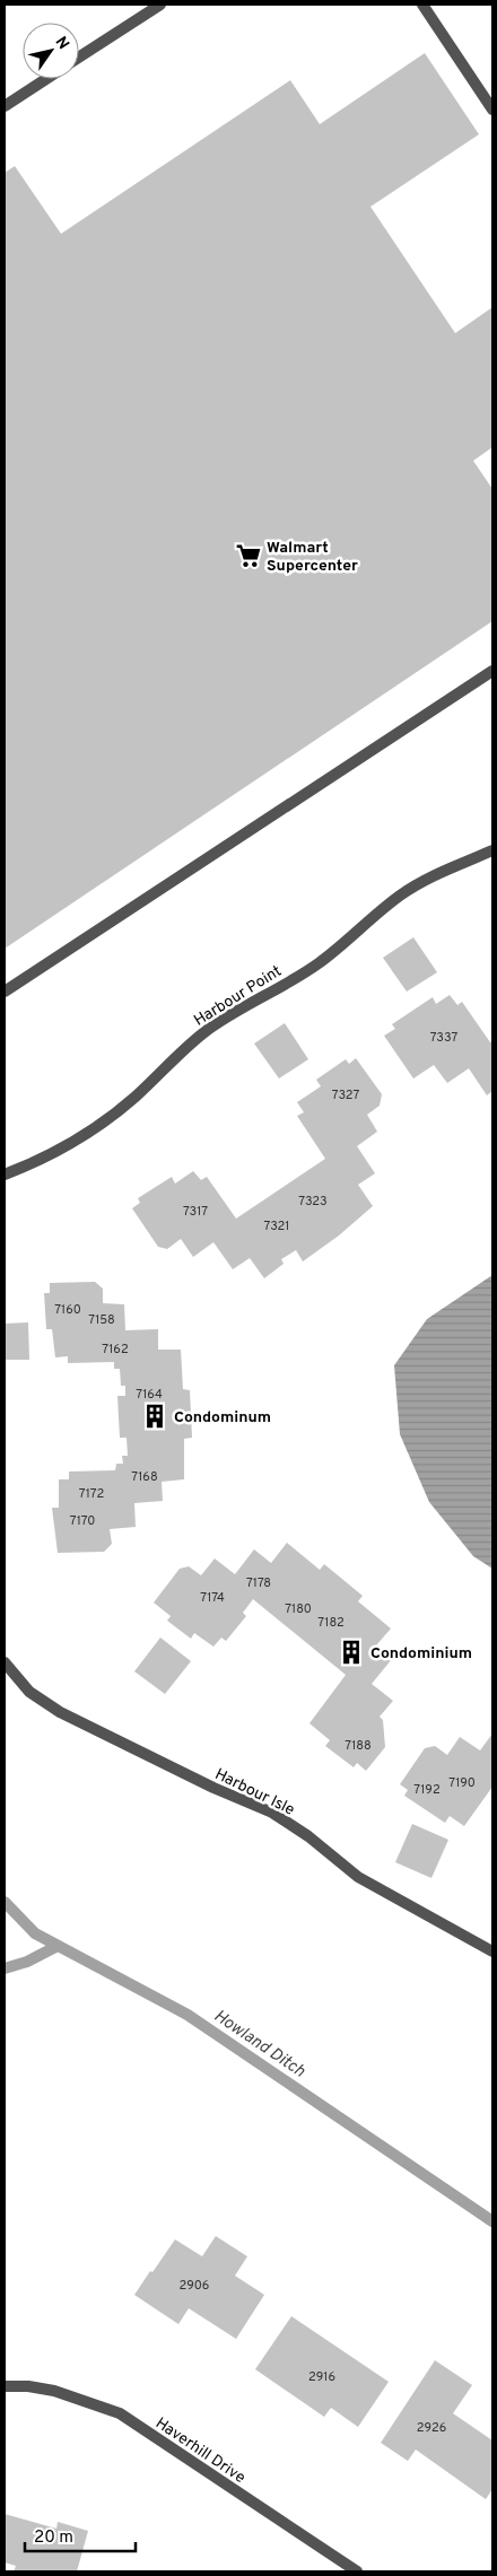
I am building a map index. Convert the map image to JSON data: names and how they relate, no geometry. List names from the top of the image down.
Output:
{
  "streets": {
    "street": ["Harbour Point", "Harbour Isle", "Haverhill Drive"]
  },
  "water": ["Howland Ditch"],
  "places": {
    "supermarket": ["Walmart Supercenter"],
    "building": ["Condominum", "Condominium"]
  },
  "house_numbers": [
    "7337",
    "7327",
    "7323",
    "7317",
    "7321",
    "7160",
    "7158",
    "7162",
    "7164",
    "7168",
    "7172",
    "7170",
    "7178",
    "7174",
    "7180",
    "7182",
    "7188",
    "7190",
    "7192",
    "2906",
    "2916",
    "2926"
  ],
  "scale_bar": "20 m",
  "north": "top right"
}
